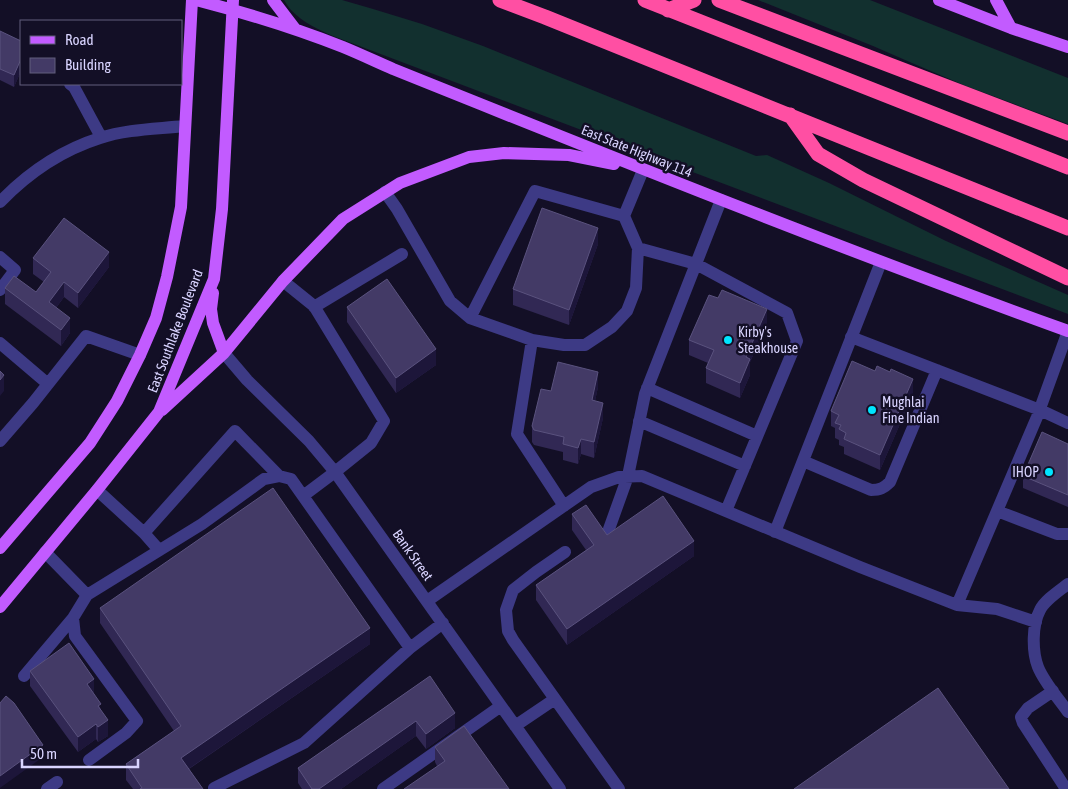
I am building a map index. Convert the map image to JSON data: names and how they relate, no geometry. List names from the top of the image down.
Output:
{
  "streets": {
    "main road": ["East State Highway 114", "East Southlake Boulevard"],
    "street": ["Bank Street"]
  },
  "crossings": [
    ["East State Highway 114", "East Southlake Boulevard"]
  ],
  "places": ["Kirby's Steakhouse", "Mughlai Fine Indian", "IHOP"],
  "legend": ["Road", "Building"],
  "scale_bar": "50 m"
}
